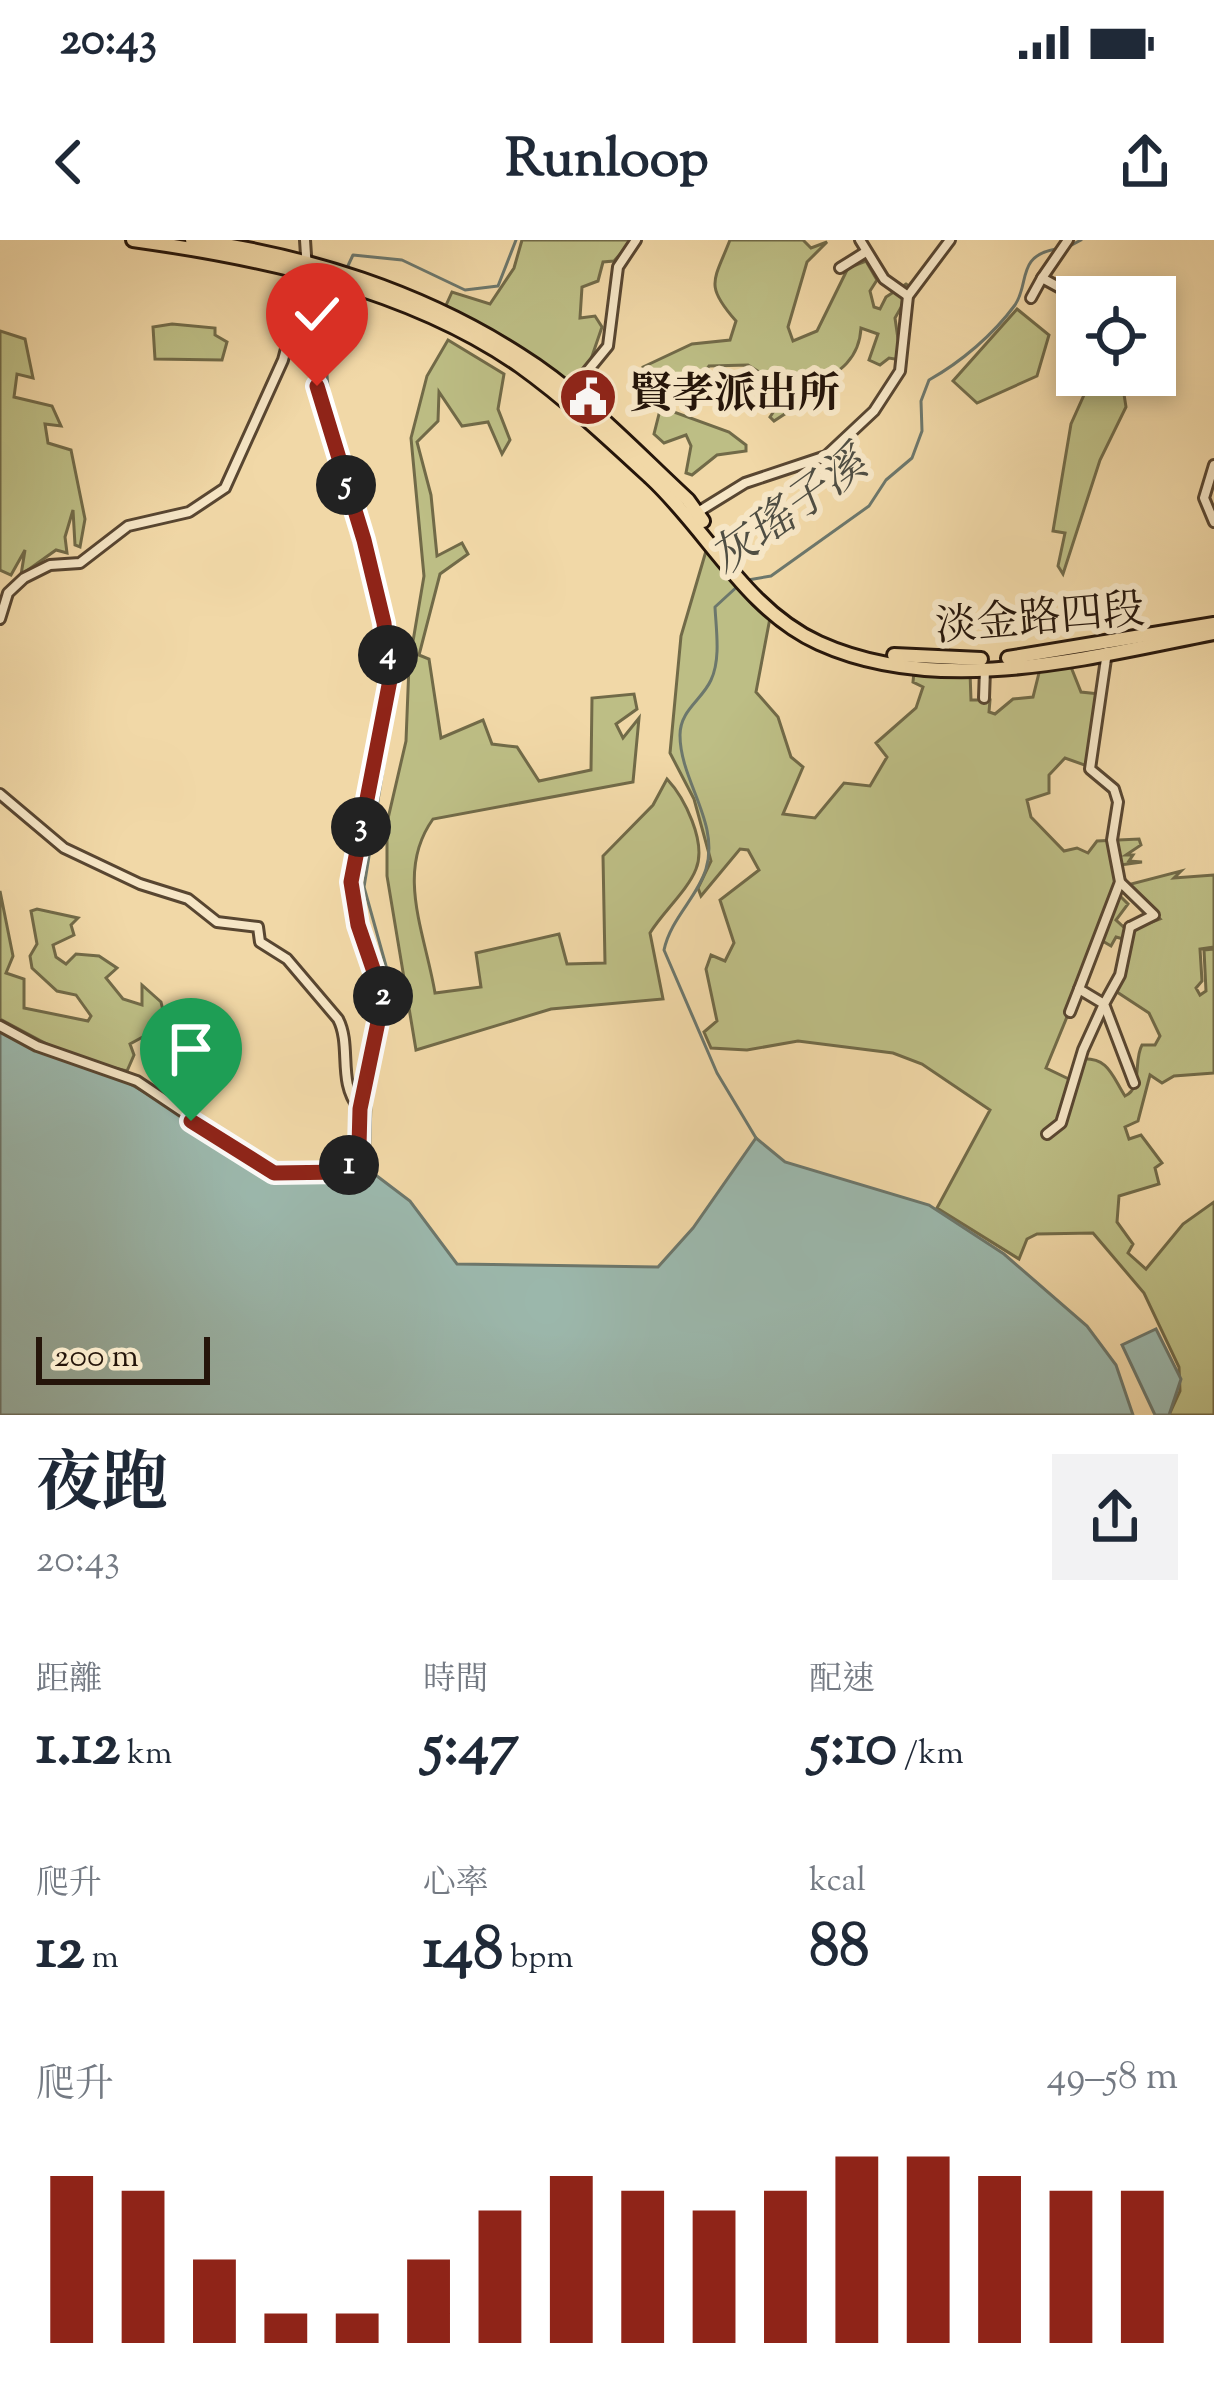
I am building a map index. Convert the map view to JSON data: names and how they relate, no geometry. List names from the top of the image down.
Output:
{
  "streets": {
    "main road": ["淡金路四段"]
  },
  "water": ["灰瑤子溪"],
  "places": {
    "public building": ["賢孝派出所"]
  },
  "scale_bar": "200 m",
  "page": {
    "status": "20:43",
    "header": "Runloop",
    "pins": [
      "5",
      "4",
      "3",
      "2",
      "1"
    ],
    "scale": "200 m",
    "heading": ["夜跑", "20:43"],
    "stats": [
      ["距離", "1.12 km"],
      ["時間", "5:47"],
      ["配速", "5:10 /km"],
      ["爬升", "12 m"],
      ["心率", "148 bpm"],
      ["kcal", "88"]
    ],
    "chart": ["爬升", "49–58 m"]
  }
}
